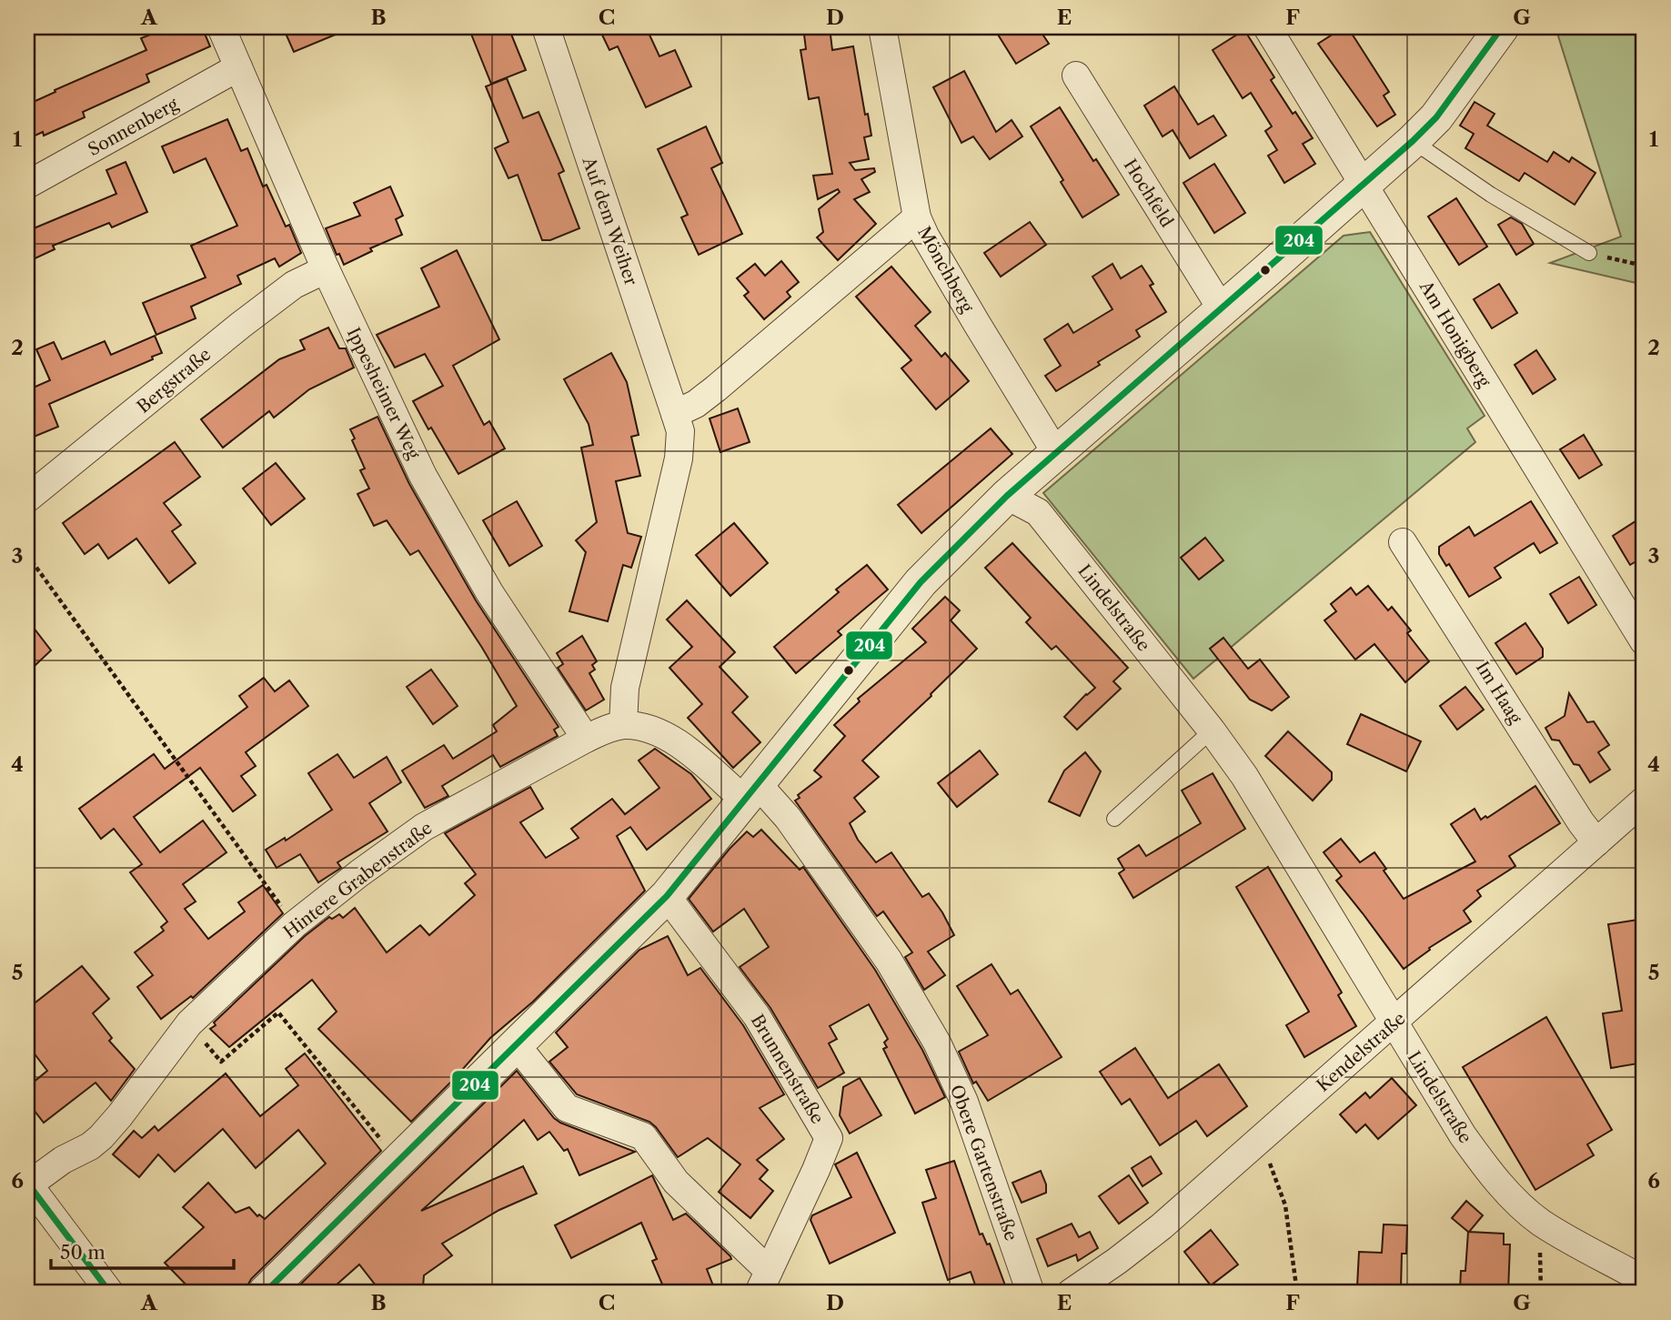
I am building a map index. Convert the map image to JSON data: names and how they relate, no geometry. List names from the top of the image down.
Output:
{
  "streets": {
    "street": [
      "Sonnenberg",
      "Hochfeld",
      "Auf dem Weiher",
      "Mönchberg",
      "Am Honigberg",
      "Bergstraße",
      "Ippesheimer Weg",
      "Lindelstraße",
      "Im Haag",
      "Hintere Grabenstraße",
      "Kendelstraße",
      "Brunnenstraße",
      "Obere Gartenstraße"
    ]
  },
  "crossings": [
    ["Sonnenberg", "Ippesheimer Weg"],
    ["Auf dem Weiher", "Hintere Grabenstraße"],
    ["Bergstraße", "Ippesheimer Weg"],
    ["Ippesheimer Weg", "Hintere Grabenstraße"],
    ["Lindelstraße", "Kendelstraße"],
    ["Im Haag", "Kendelstraße"],
    ["Hintere Grabenstraße", "Obere Gartenstraße"]
  ],
  "lines": ["transit line 204"],
  "scale_bar": "50 m",
  "grid": {
    "columns": [
      "A",
      "B",
      "C",
      "D",
      "E",
      "F",
      "G"
    ],
    "rows": [
      "1",
      "2",
      "3",
      "4",
      "5",
      "6"
    ]
  }
}
